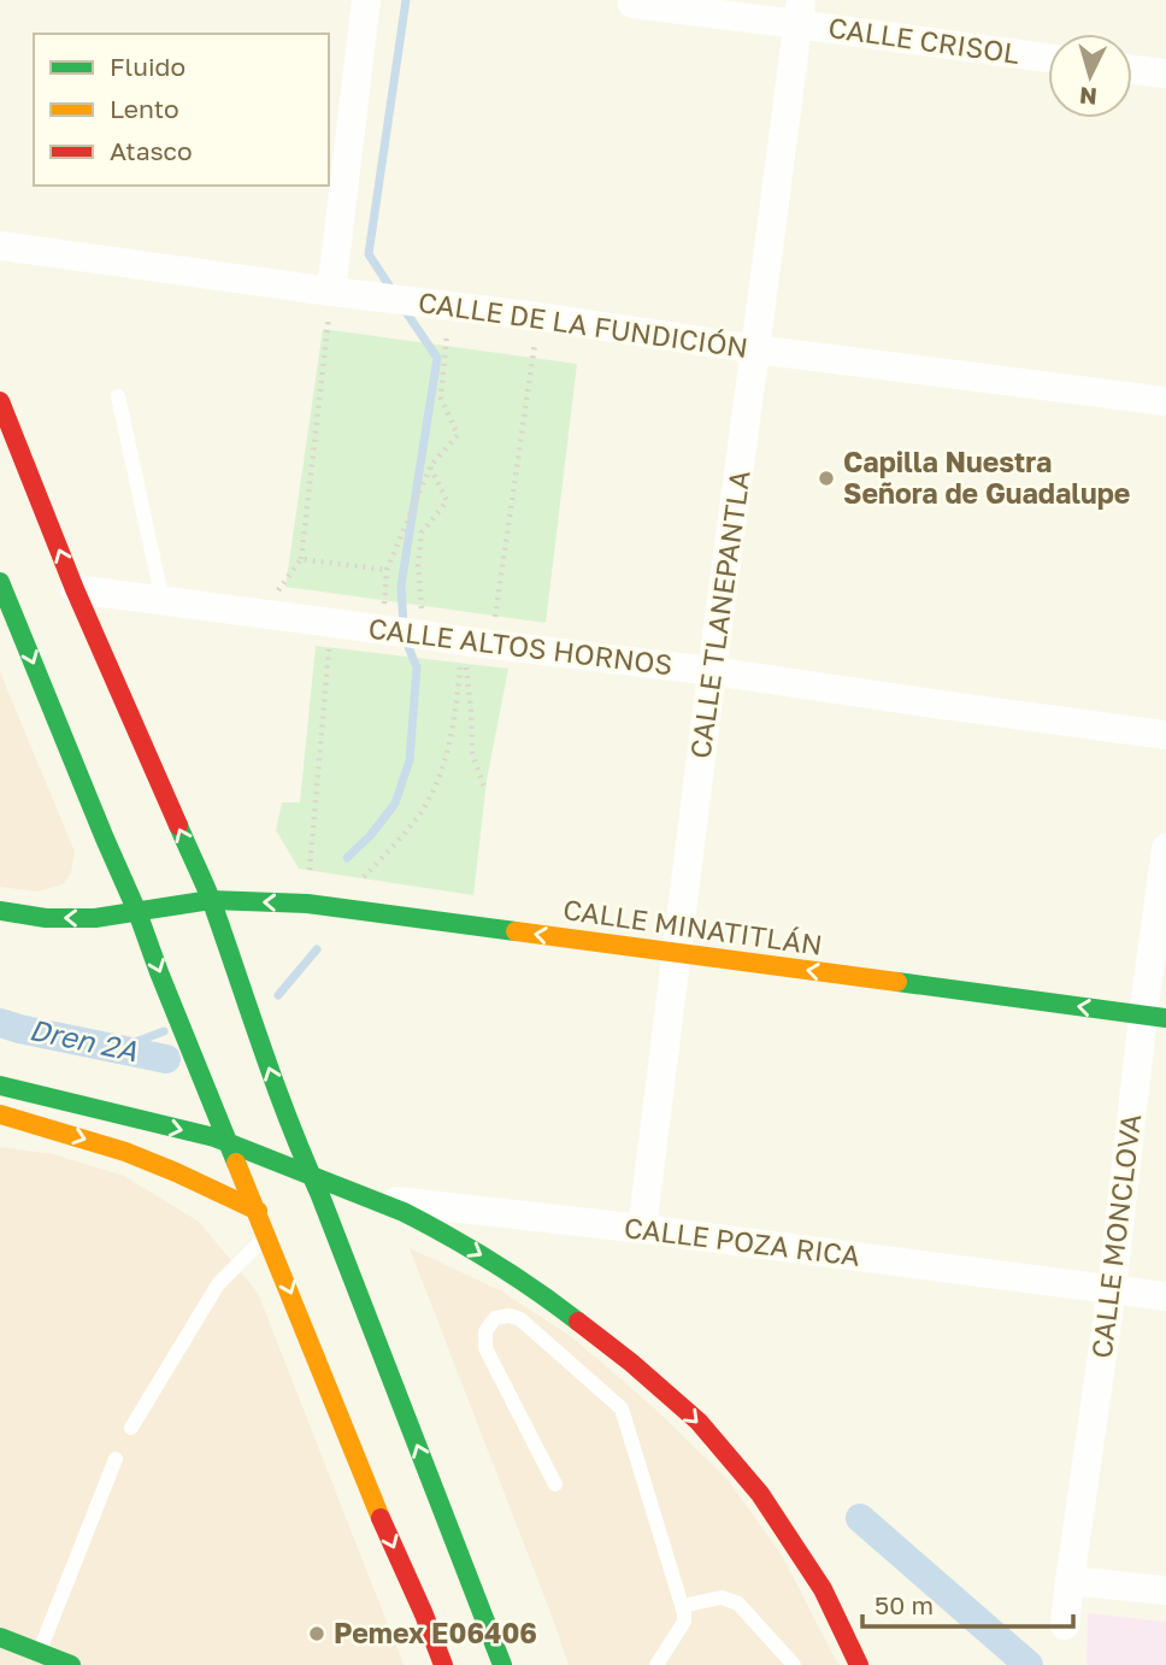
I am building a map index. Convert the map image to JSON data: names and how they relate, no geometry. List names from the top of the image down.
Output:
{
  "streets": {
    "main road": ["CALLE MINATITLÁN"],
    "street": [
      "CALLE CRISOL",
      "CALLE DE LA FUNDICIÓN",
      "CALLE TLANEPANTLA",
      "CALLE ALTOS HORNOS",
      "CALLE MONCLOVA",
      "CALLE POZA RICA"
    ]
  },
  "crossings": [
    ["CALLE CRISOL", "CALLE TLANEPANTLA"],
    ["CALLE DE LA FUNDICIÓN", "CALLE TLANEPANTLA"],
    ["CALLE TLANEPANTLA", "CALLE ALTOS HORNOS"],
    ["CALLE TLANEPANTLA", "CALLE MINATITLÁN"],
    ["CALLE TLANEPANTLA", "CALLE POZA RICA"],
    ["CALLE MINATITLÁN", "CALLE MONCLOVA"],
    ["CALLE MONCLOVA", "CALLE POZA RICA"]
  ],
  "one_way": ["CALLE MINATITLÁN"],
  "water": ["Dren 2A"],
  "places": ["Capilla Nuestra Señora de Guadalupe", "Pemex E06406"],
  "legend": ["Fluido", "Lento", "Atasco"],
  "scale_bar": "50 m",
  "north": "bottom"
}
